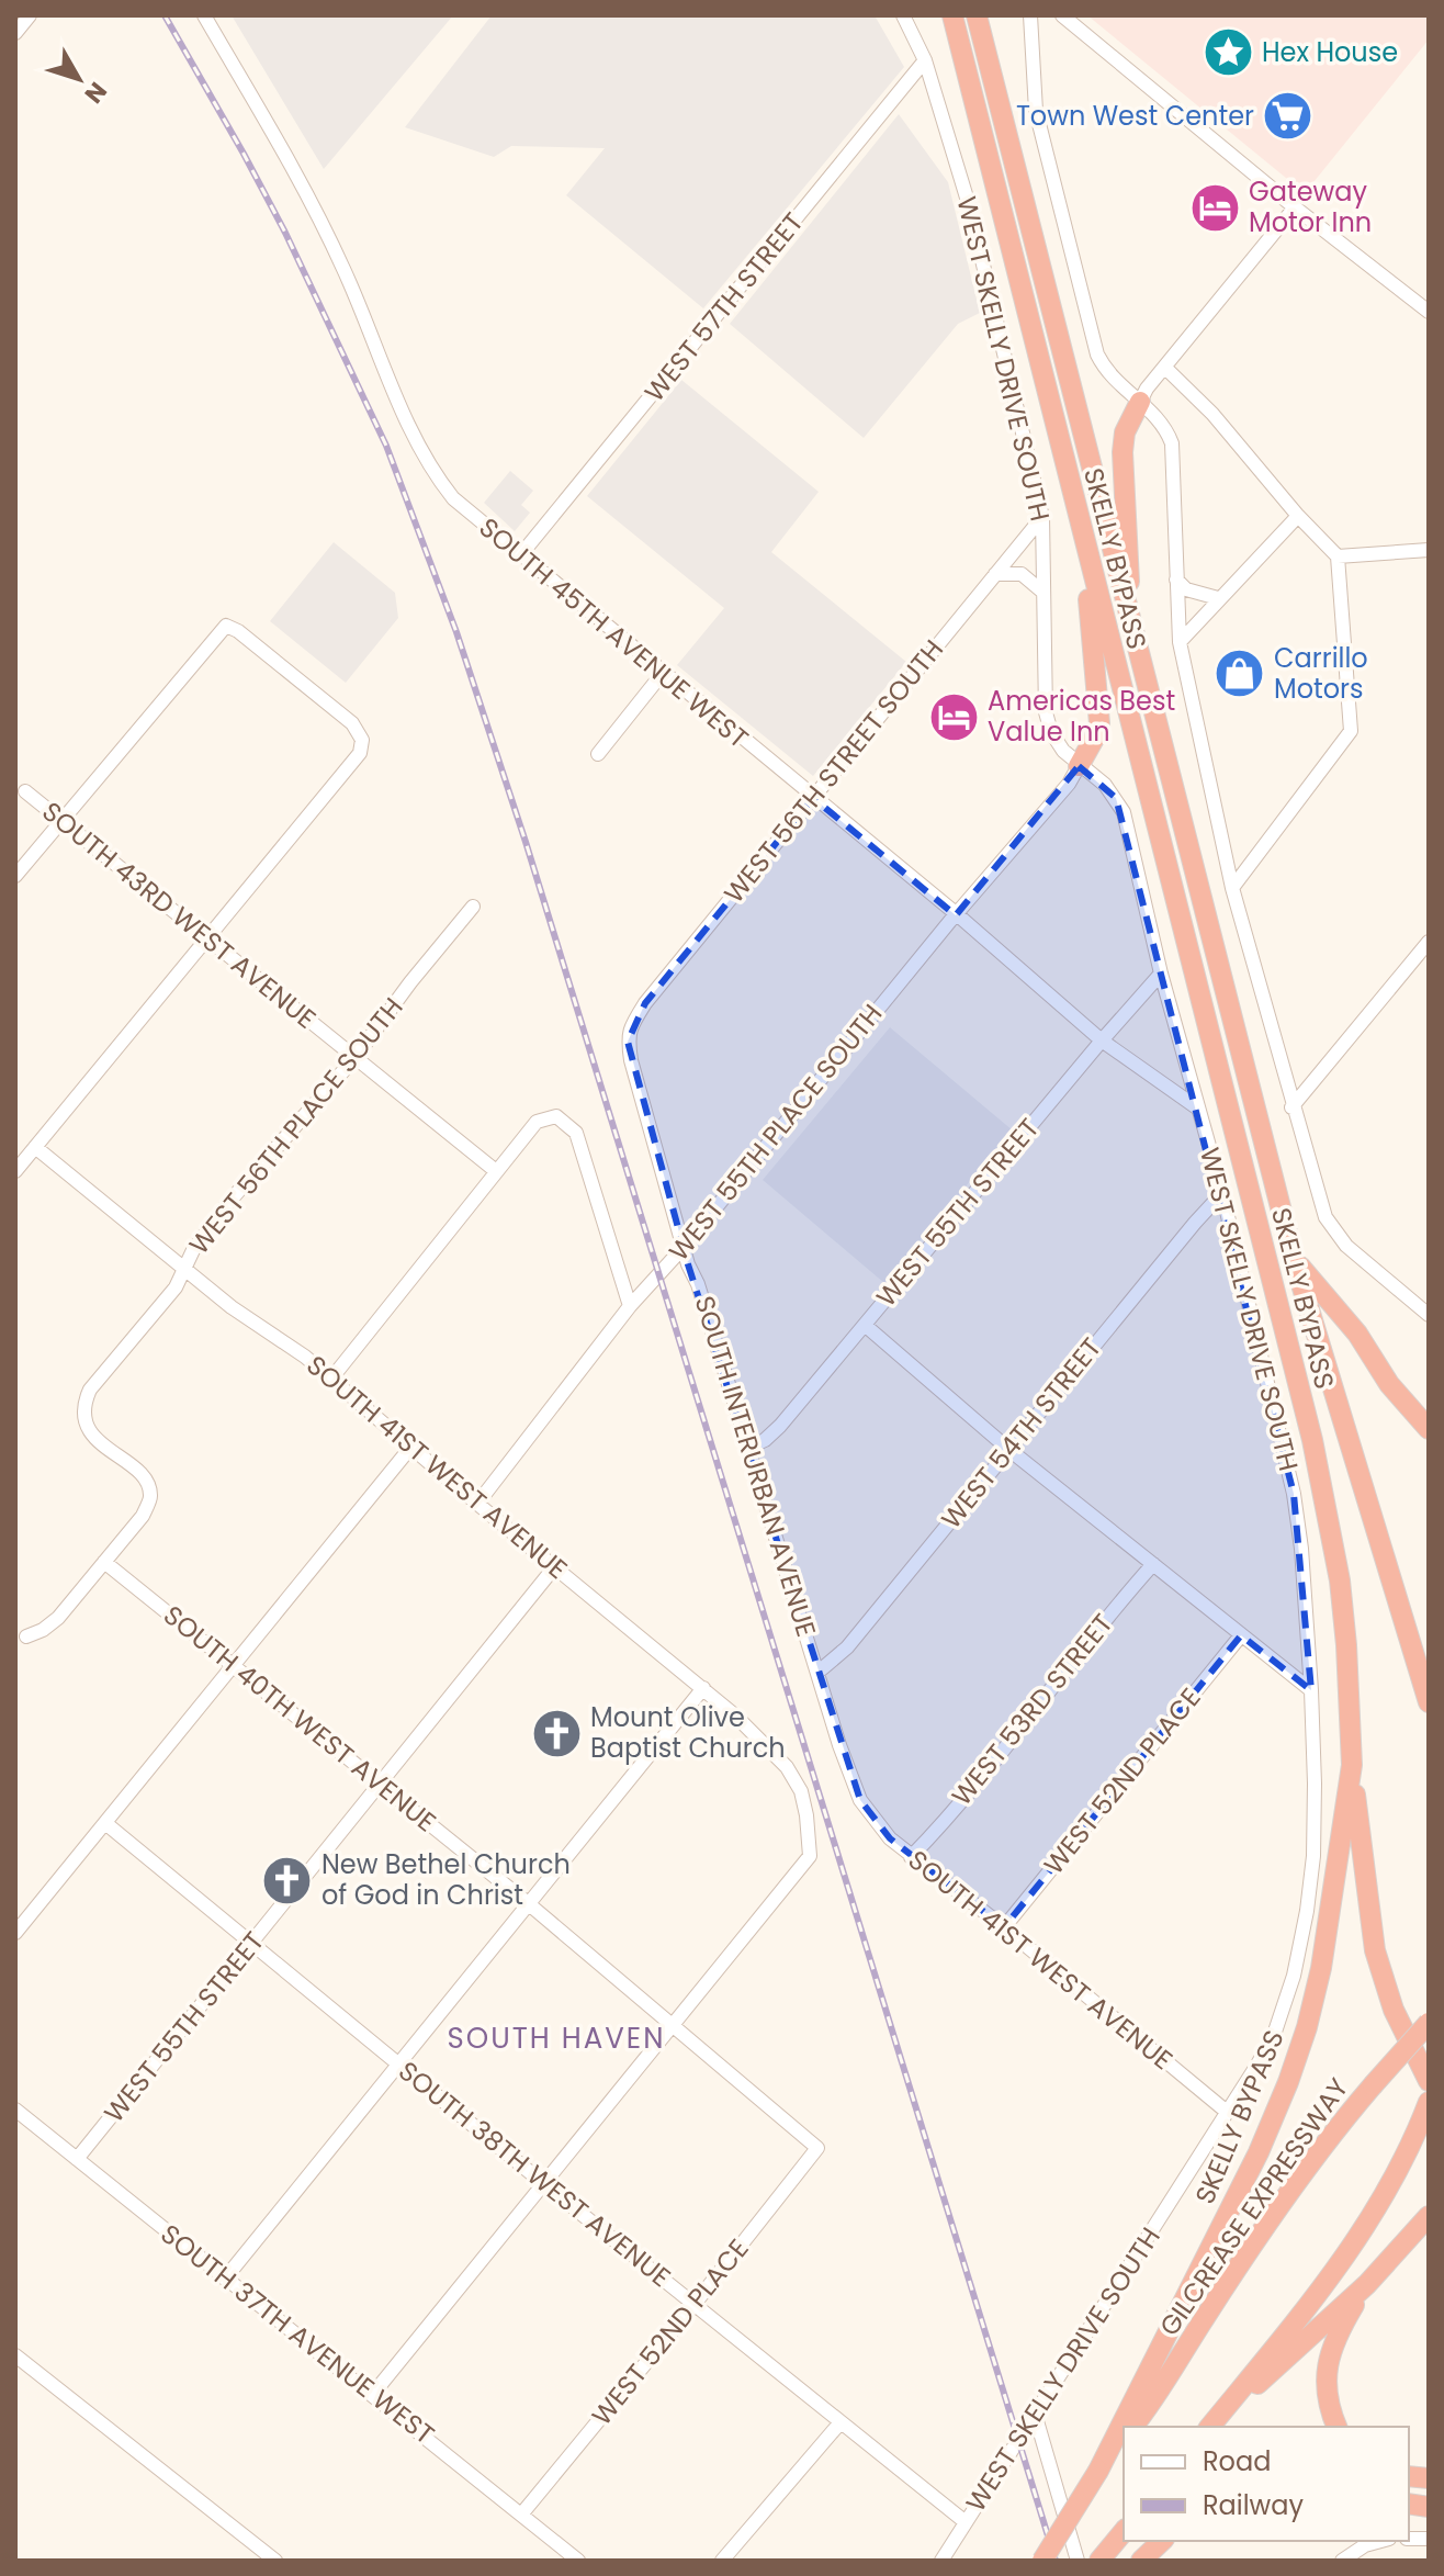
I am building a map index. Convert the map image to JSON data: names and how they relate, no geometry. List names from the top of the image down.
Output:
{
  "streets": {
    "highway": ["SKELLY BYPASS", "GILCREASE EXPRESSWAY"],
    "street": [
      "WEST 57TH STREET",
      "WEST SKELLY DRIVE SOUTH",
      "SOUTH 45TH AVENUE WEST",
      "WEST 56TH STREET SOUTH",
      "SOUTH 43RD WEST AVENUE",
      "WEST 56TH PLACE SOUTH",
      "WEST 55TH PLACE SOUTH",
      "WEST 55TH STREET",
      "WEST 54TH STREET",
      "SOUTH INTERURBAN AVENUE",
      "SOUTH 41ST WEST AVENUE",
      "WEST 53RD STREET",
      "SOUTH 40TH WEST AVENUE",
      "WEST 52ND PLACE",
      "SOUTH 38TH WEST AVENUE",
      "SOUTH 37TH AVENUE WEST"
    ]
  },
  "crossings": [
    ["WEST 57TH STREET", "WEST SKELLY DRIVE SOUTH"],
    ["WEST 57TH STREET", "SOUTH 45TH AVENUE WEST"],
    ["WEST SKELLY DRIVE SOUTH", "SOUTH 45TH AVENUE WEST"],
    ["WEST SKELLY DRIVE SOUTH", "WEST 56TH STREET SOUTH"],
    ["WEST SKELLY DRIVE SOUTH", "WEST 55TH PLACE SOUTH"],
    ["WEST SKELLY DRIVE SOUTH", "WEST 55TH STREET"],
    ["WEST SKELLY DRIVE SOUTH", "WEST 54TH STREET"],
    ["WEST SKELLY DRIVE SOUTH", "SOUTH 41ST WEST AVENUE"],
    ["WEST SKELLY DRIVE SOUTH", "SOUTH 38TH WEST AVENUE"],
    ["SOUTH 45TH AVENUE WEST", "WEST 56TH STREET SOUTH"],
    ["SOUTH 45TH AVENUE WEST", "WEST 55TH PLACE SOUTH"],
    ["SOUTH 45TH AVENUE WEST", "WEST 55TH STREET"],
    ["WEST 56TH STREET SOUTH", "SOUTH INTERURBAN AVENUE"],
    ["SOUTH 43RD WEST AVENUE", "WEST 56TH PLACE SOUTH"],
    ["WEST 56TH PLACE SOUTH", "SOUTH 41ST WEST AVENUE"],
    ["WEST 56TH PLACE SOUTH", "SOUTH 40TH WEST AVENUE"],
    ["WEST 55TH PLACE SOUTH", "SOUTH INTERURBAN AVENUE"],
    ["WEST 55TH PLACE SOUTH", "SOUTH 41ST WEST AVENUE"],
    ["WEST 55TH STREET", "SOUTH INTERURBAN AVENUE"],
    ["WEST 55TH STREET", "SOUTH 41ST WEST AVENUE"],
    ["WEST 55TH STREET", "SOUTH 40TH WEST AVENUE"],
    ["WEST 55TH STREET", "SOUTH 38TH WEST AVENUE"],
    ["WEST 55TH STREET", "SOUTH 37TH AVENUE WEST"],
    ["WEST 54TH STREET", "SOUTH INTERURBAN AVENUE"],
    ["SOUTH INTERURBAN AVENUE", "SOUTH 41ST WEST AVENUE"],
    ["SOUTH 41ST WEST AVENUE", "WEST 53RD STREET"],
    ["SOUTH 41ST WEST AVENUE", "SOUTH 40TH WEST AVENUE"],
    ["SOUTH 41ST WEST AVENUE", "WEST 52ND PLACE"],
    ["SOUTH 41ST WEST AVENUE", "SOUTH 38TH WEST AVENUE"],
    ["SOUTH 41ST WEST AVENUE", "SOUTH 37TH AVENUE WEST"],
    ["SOUTH 40TH WEST AVENUE", "WEST 52ND PLACE"],
    ["WEST 52ND PLACE", "SOUTH 38TH WEST AVENUE"],
    ["WEST 52ND PLACE", "SOUTH 37TH AVENUE WEST"]
  ],
  "districts": ["SOUTH HAVEN"],
  "places": {
    "place": ["Hex House"],
    "supermarket": ["Town West Center"],
    "hotel": ["Gateway Motor Inn", "Americas Best Value Inn"],
    "shop": ["Carrillo Motors"],
    "church": ["Mount Olive Baptist Church", "New Bethel Church of God in Christ"]
  },
  "legend": ["Road", "Railway"],
  "north": "bottom right"
}
